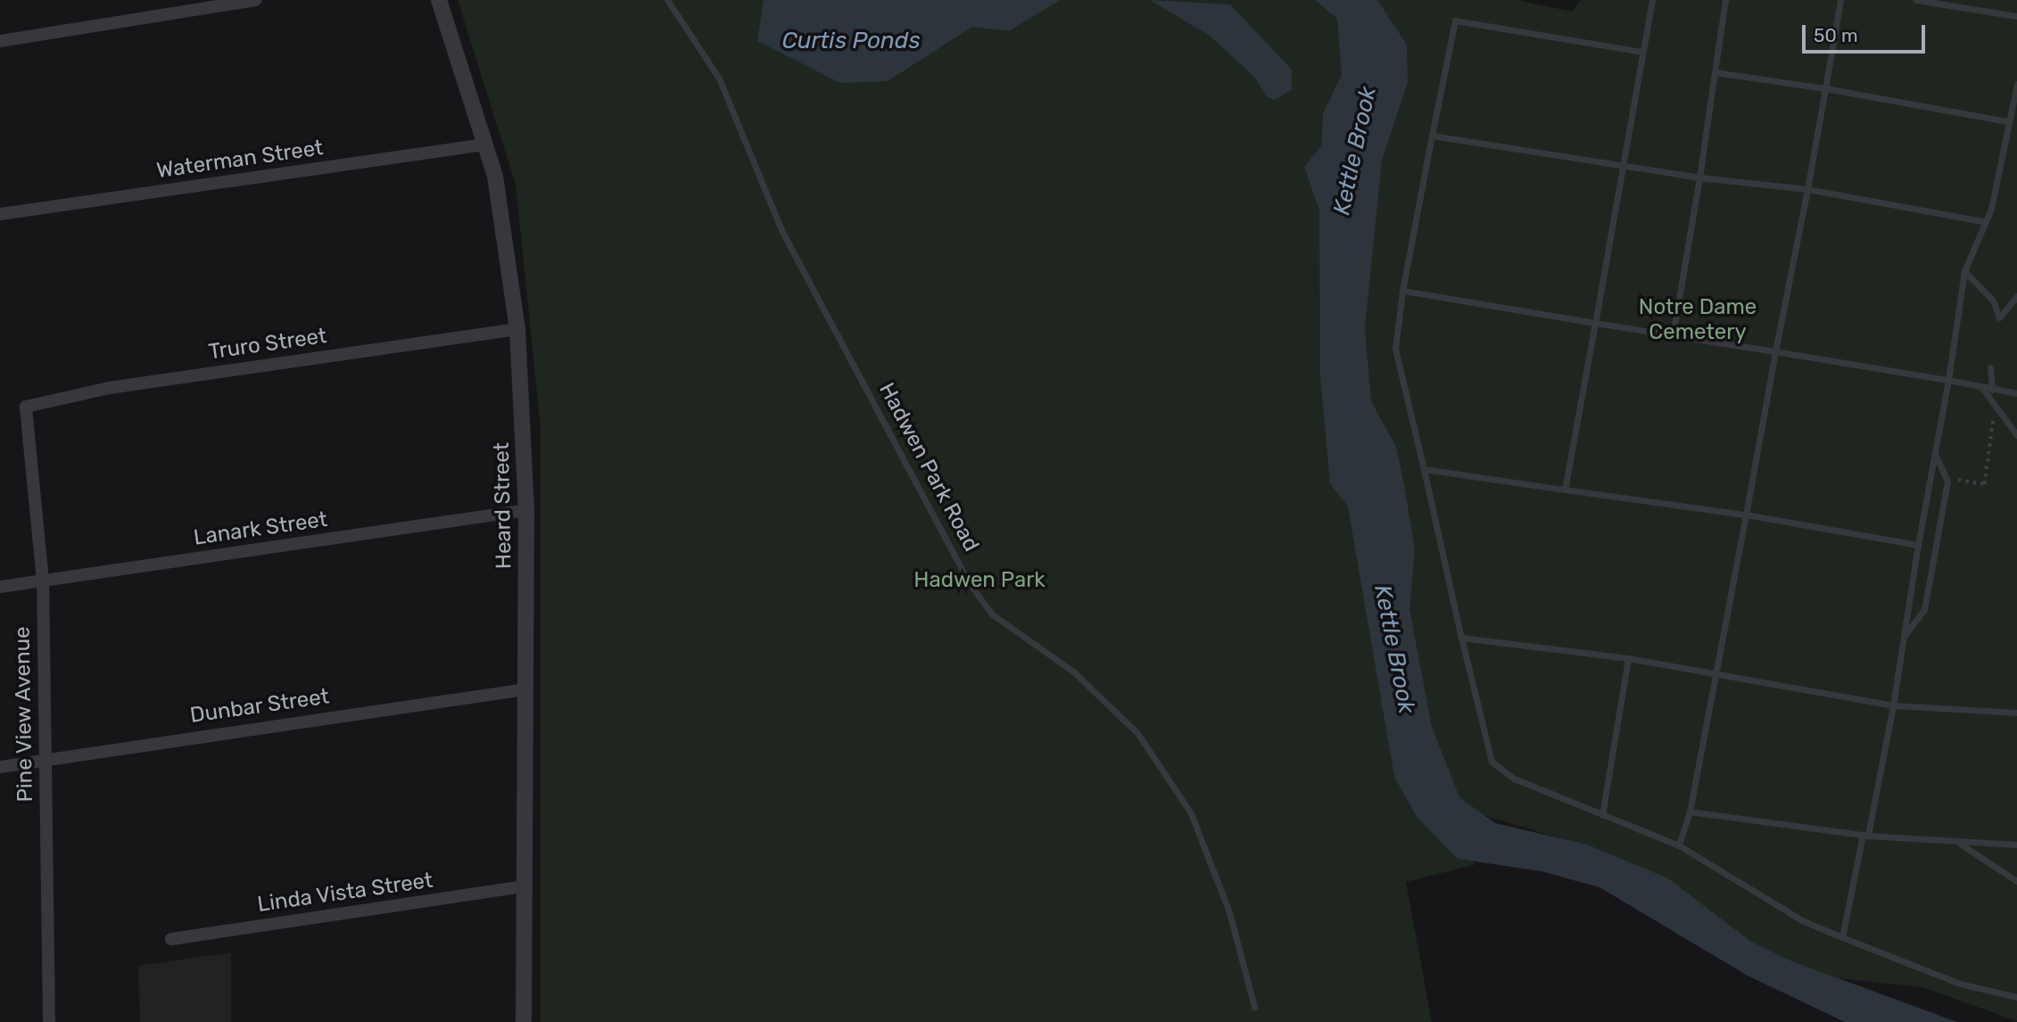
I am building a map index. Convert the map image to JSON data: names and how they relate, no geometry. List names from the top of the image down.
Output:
{
  "streets": {
    "street": [
      "Waterman Street",
      "Truro Street",
      "Heard Street",
      "Lanark Street",
      "Dunbar Street",
      "Pine View Avenue",
      "Linda Vista Street"
    ],
    "lane": ["Hadwen Park Road"]
  },
  "crossings": [
    ["Waterman Street", "Heard Street"],
    ["Truro Street", "Heard Street"],
    ["Truro Street", "Pine View Avenue"],
    ["Heard Street", "Lanark Street"],
    ["Heard Street", "Dunbar Street"],
    ["Heard Street", "Linda Vista Street"],
    ["Lanark Street", "Pine View Avenue"],
    ["Dunbar Street", "Pine View Avenue"]
  ],
  "water": ["Curtis Ponds", "Kettle Brook"],
  "parks": ["Notre Dame Cemetery", "Hadwen Park"],
  "scale_bar": "50 m"
}
